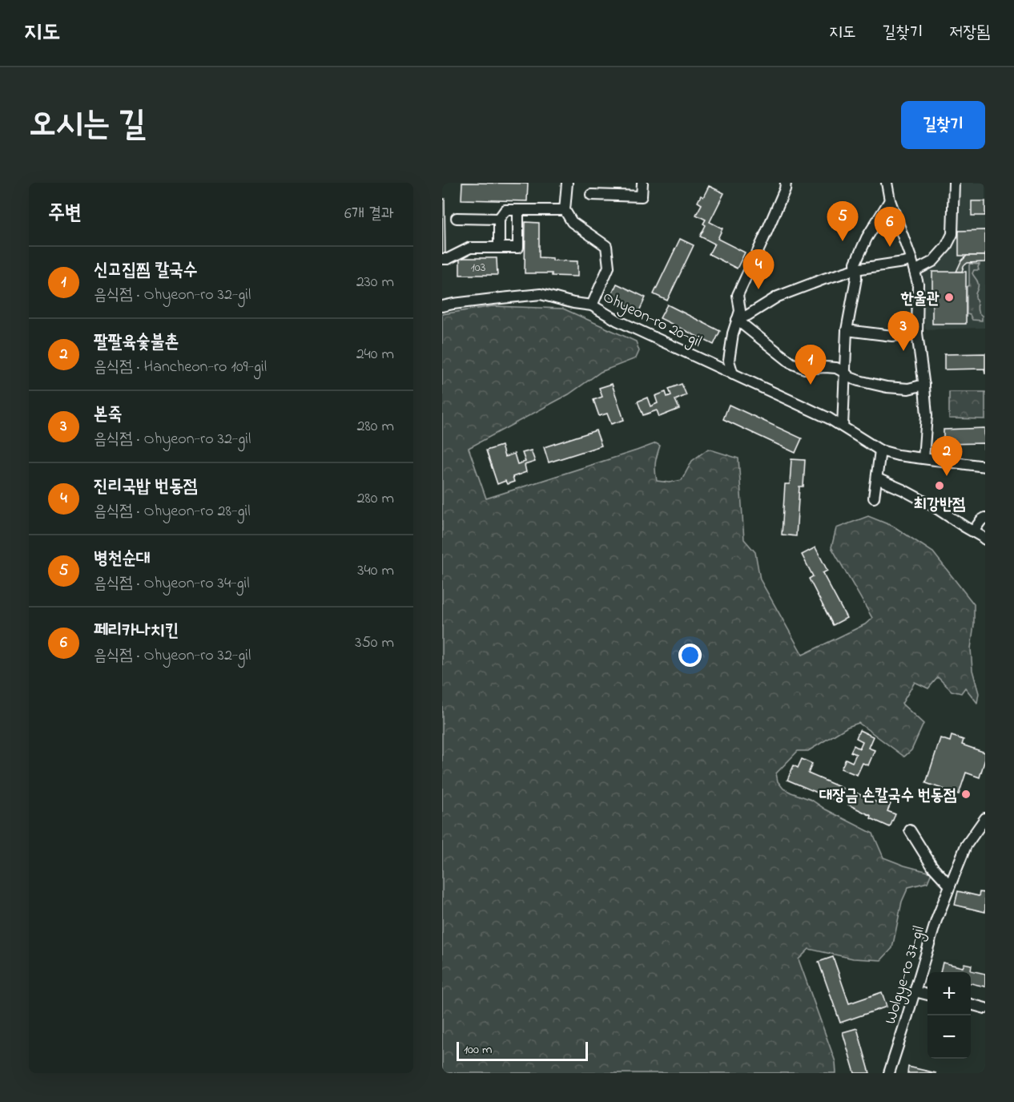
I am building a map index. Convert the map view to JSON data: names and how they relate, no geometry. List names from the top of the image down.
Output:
{
  "streets": {
    "street": ["Ohyeon-ro 20-gil", "Wolgye-ro 37-gil"]
  },
  "places": ["한울관", "최강반점", "대장금 손칼국수 번동점"],
  "house_numbers": ["103"],
  "scale_bar": "100 m",
  "page": {
    "header": "지도",
    "nav": ["지도", "길찾기", "저장됨"],
    "title": "오시는 길",
    "buttons": "길찾기",
    "heading": ["주변", "6개 결과"],
    "pins": [
      "5",
      "6",
      "4",
      "3",
      "1",
      "2"
    ],
    "list": [
      {
        "mark": "1",
        "name": "신고집찜 칼국수",
        "note": "음식점 · Ohyeon-ro 32-gil",
        "value": "230 m"
      },
      {
        "mark": "2",
        "name": "팔팔육숯불촌",
        "note": "음식점 · Hancheon-ro 109-gil",
        "value": "240 m"
      },
      {
        "mark": "3",
        "name": "본죽",
        "note": "음식점 · Ohyeon-ro 32-gil",
        "value": "280 m"
      },
      {
        "mark": "4",
        "name": "진리국밥 번동점",
        "note": "음식점 · Ohyeon-ro 28-gil",
        "value": "280 m"
      },
      {
        "mark": "5",
        "name": "병천순대",
        "note": "음식점 · Ohyeon-ro 34-gil",
        "value": "340 m"
      },
      {
        "mark": "6",
        "name": "페리카나치킨",
        "note": "음식점 · Ohyeon-ro 32-gil",
        "value": "350 m"
      }
    ],
    "map_buttons": ["+", "−"],
    "scale": "100 m"
  }
}
